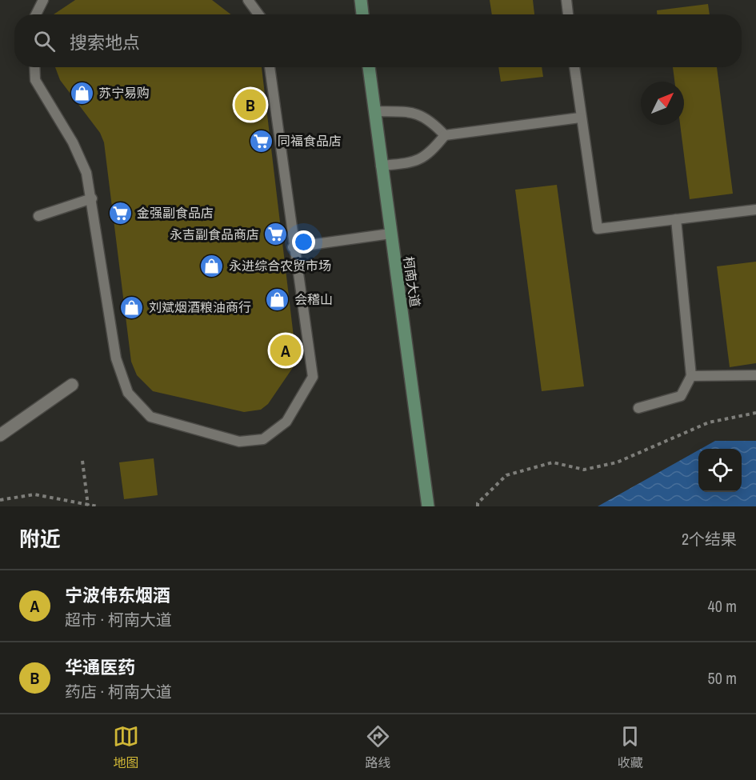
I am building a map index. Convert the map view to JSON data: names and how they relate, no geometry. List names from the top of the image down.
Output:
{
  "streets": {
    "main road": ["柯南大道"]
  },
  "places": {
    "shop": [
      "苏宁易购",
      "永进综合农贸市场",
      "会稽山",
      "刘斌烟酒粮油商行"
    ],
    "supermarket": ["同福食品店", "金强副食品店", "永吉副食品商店"]
  },
  "north": "top right",
  "page": {
    "search": "搜索地点",
    "pins": ["B", "A"],
    "heading": ["附近", "2个结果"],
    "list": [
      {
        "mark": "A",
        "name": "宁波伟东烟酒",
        "note": "超市 · 柯南大道",
        "value": "40 m"
      },
      {
        "mark": "B",
        "name": "华通医药",
        "note": "药店 · 柯南大道",
        "value": "50 m"
      }
    ],
    "nav": ["地图", "路线", "收藏"]
  }
}
